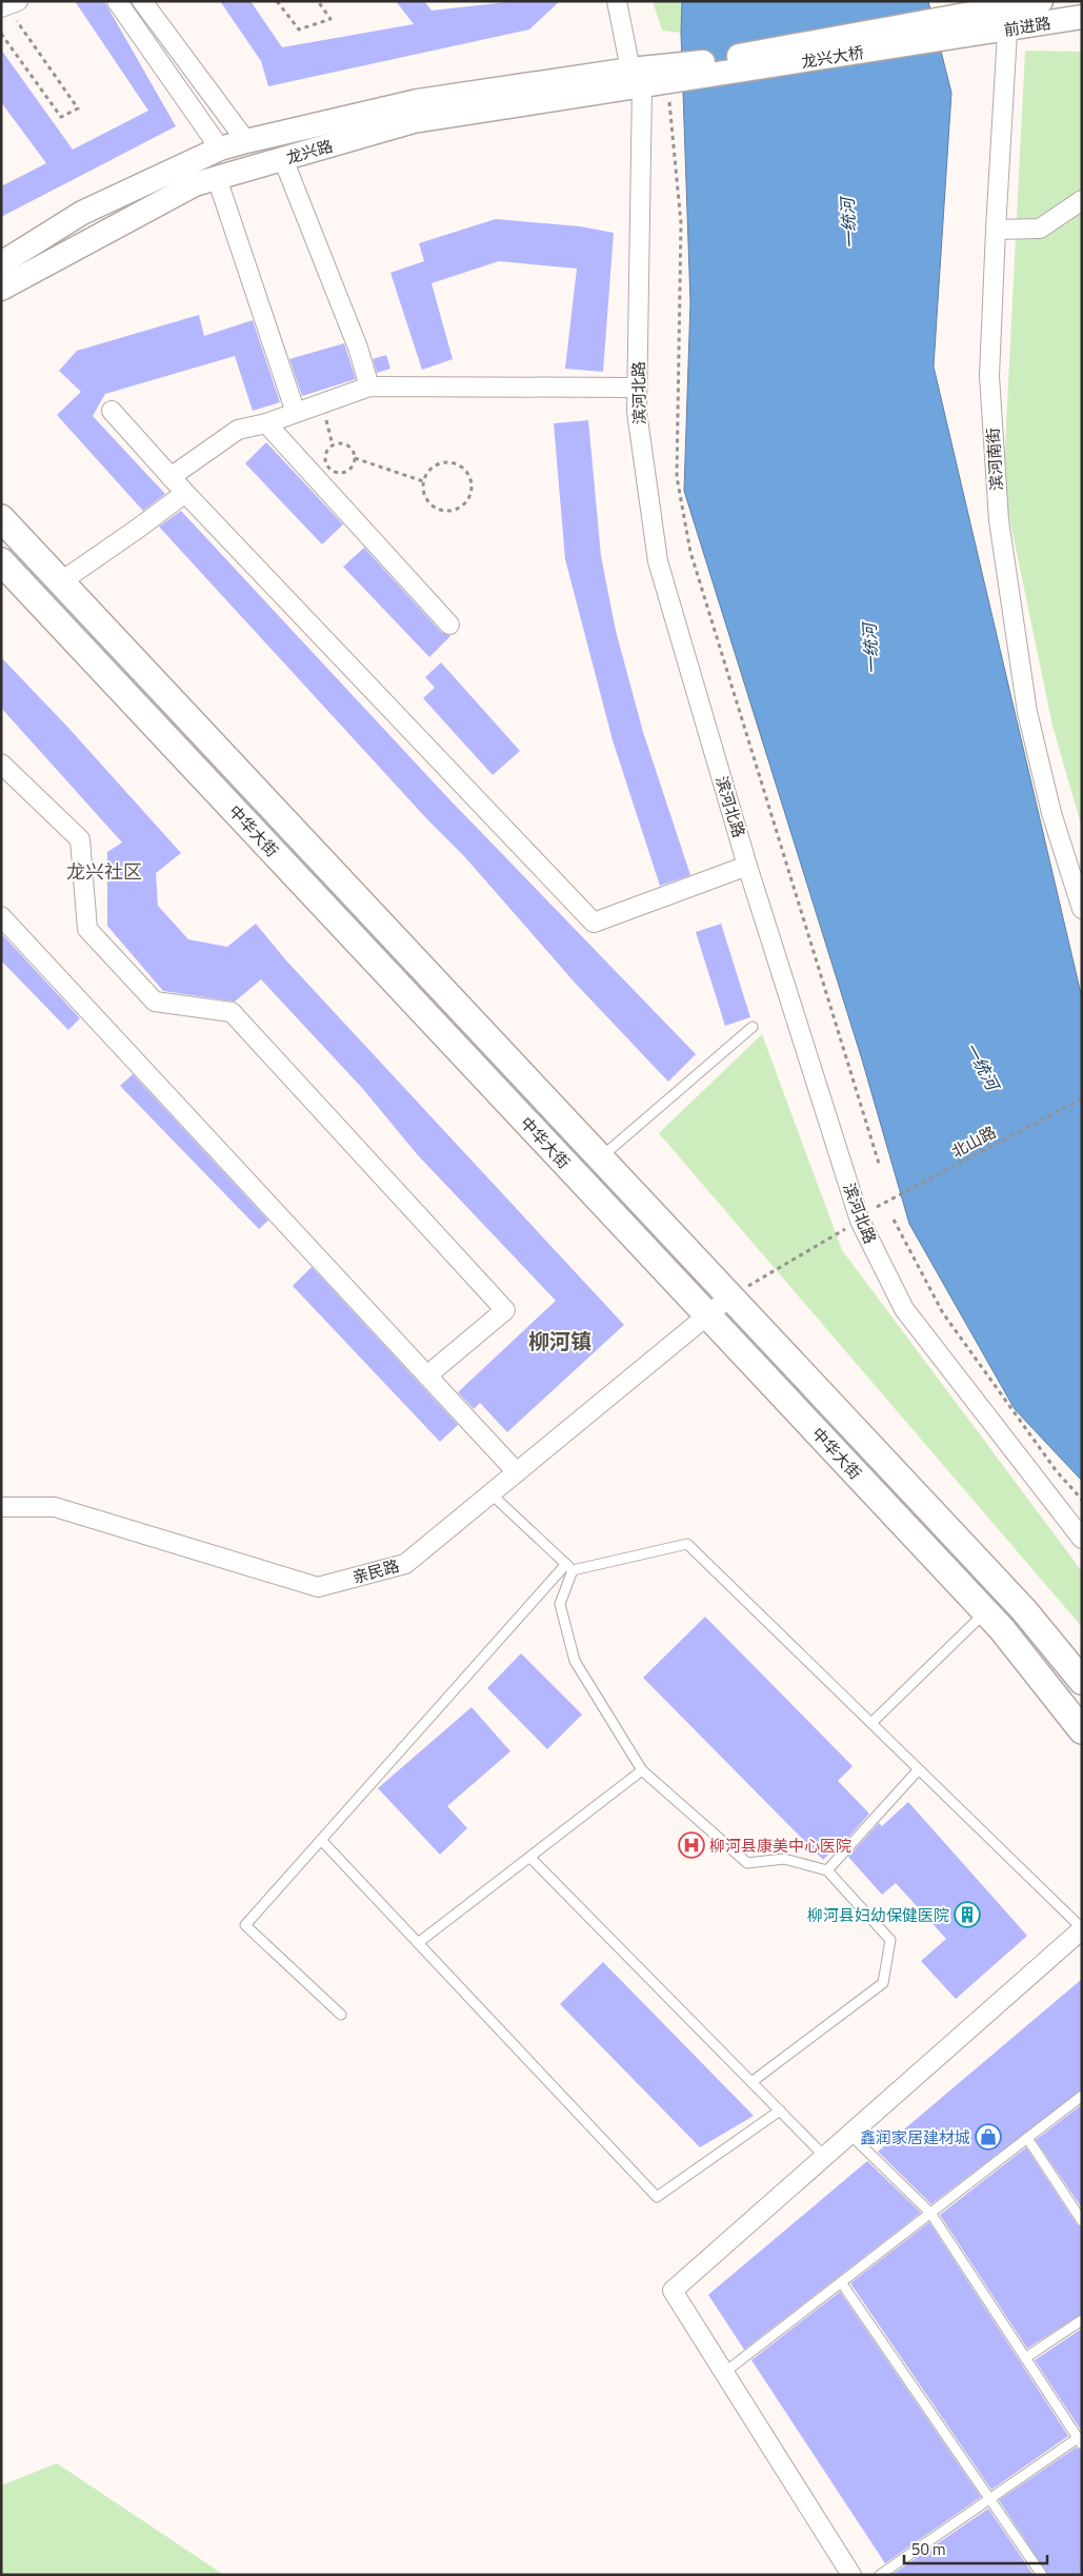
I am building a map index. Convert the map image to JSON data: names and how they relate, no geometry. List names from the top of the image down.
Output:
{
  "streets": {
    "main road": ["中华大街"],
    "street": [
      "前进路",
      "龙兴大桥",
      "龙兴路",
      "滨河北路",
      "滨河南街",
      "亲民路"
    ],
    "path": ["北山路"]
  },
  "crossings": [
    ["前进路", "龙兴大桥"],
    ["前进路", "滨河南街"],
    ["龙兴大桥", "龙兴路"],
    ["龙兴大桥", "滨河北路"],
    ["龙兴路", "滨河北路"],
    ["滨河北路", "北山路"],
    ["中华大街", "北山路"],
    ["中华大街", "亲民路"],
    ["北山路", "亲民路"]
  ],
  "districts": ["龙兴社区", "柳河镇"],
  "water": ["一统河"],
  "places": {
    "hospital": ["柳河县康美中心医院"],
    "building": ["柳河县妇幼保健医院"],
    "shop": ["鑫润家居建材城"]
  },
  "scale_bar": "50 m"
}
